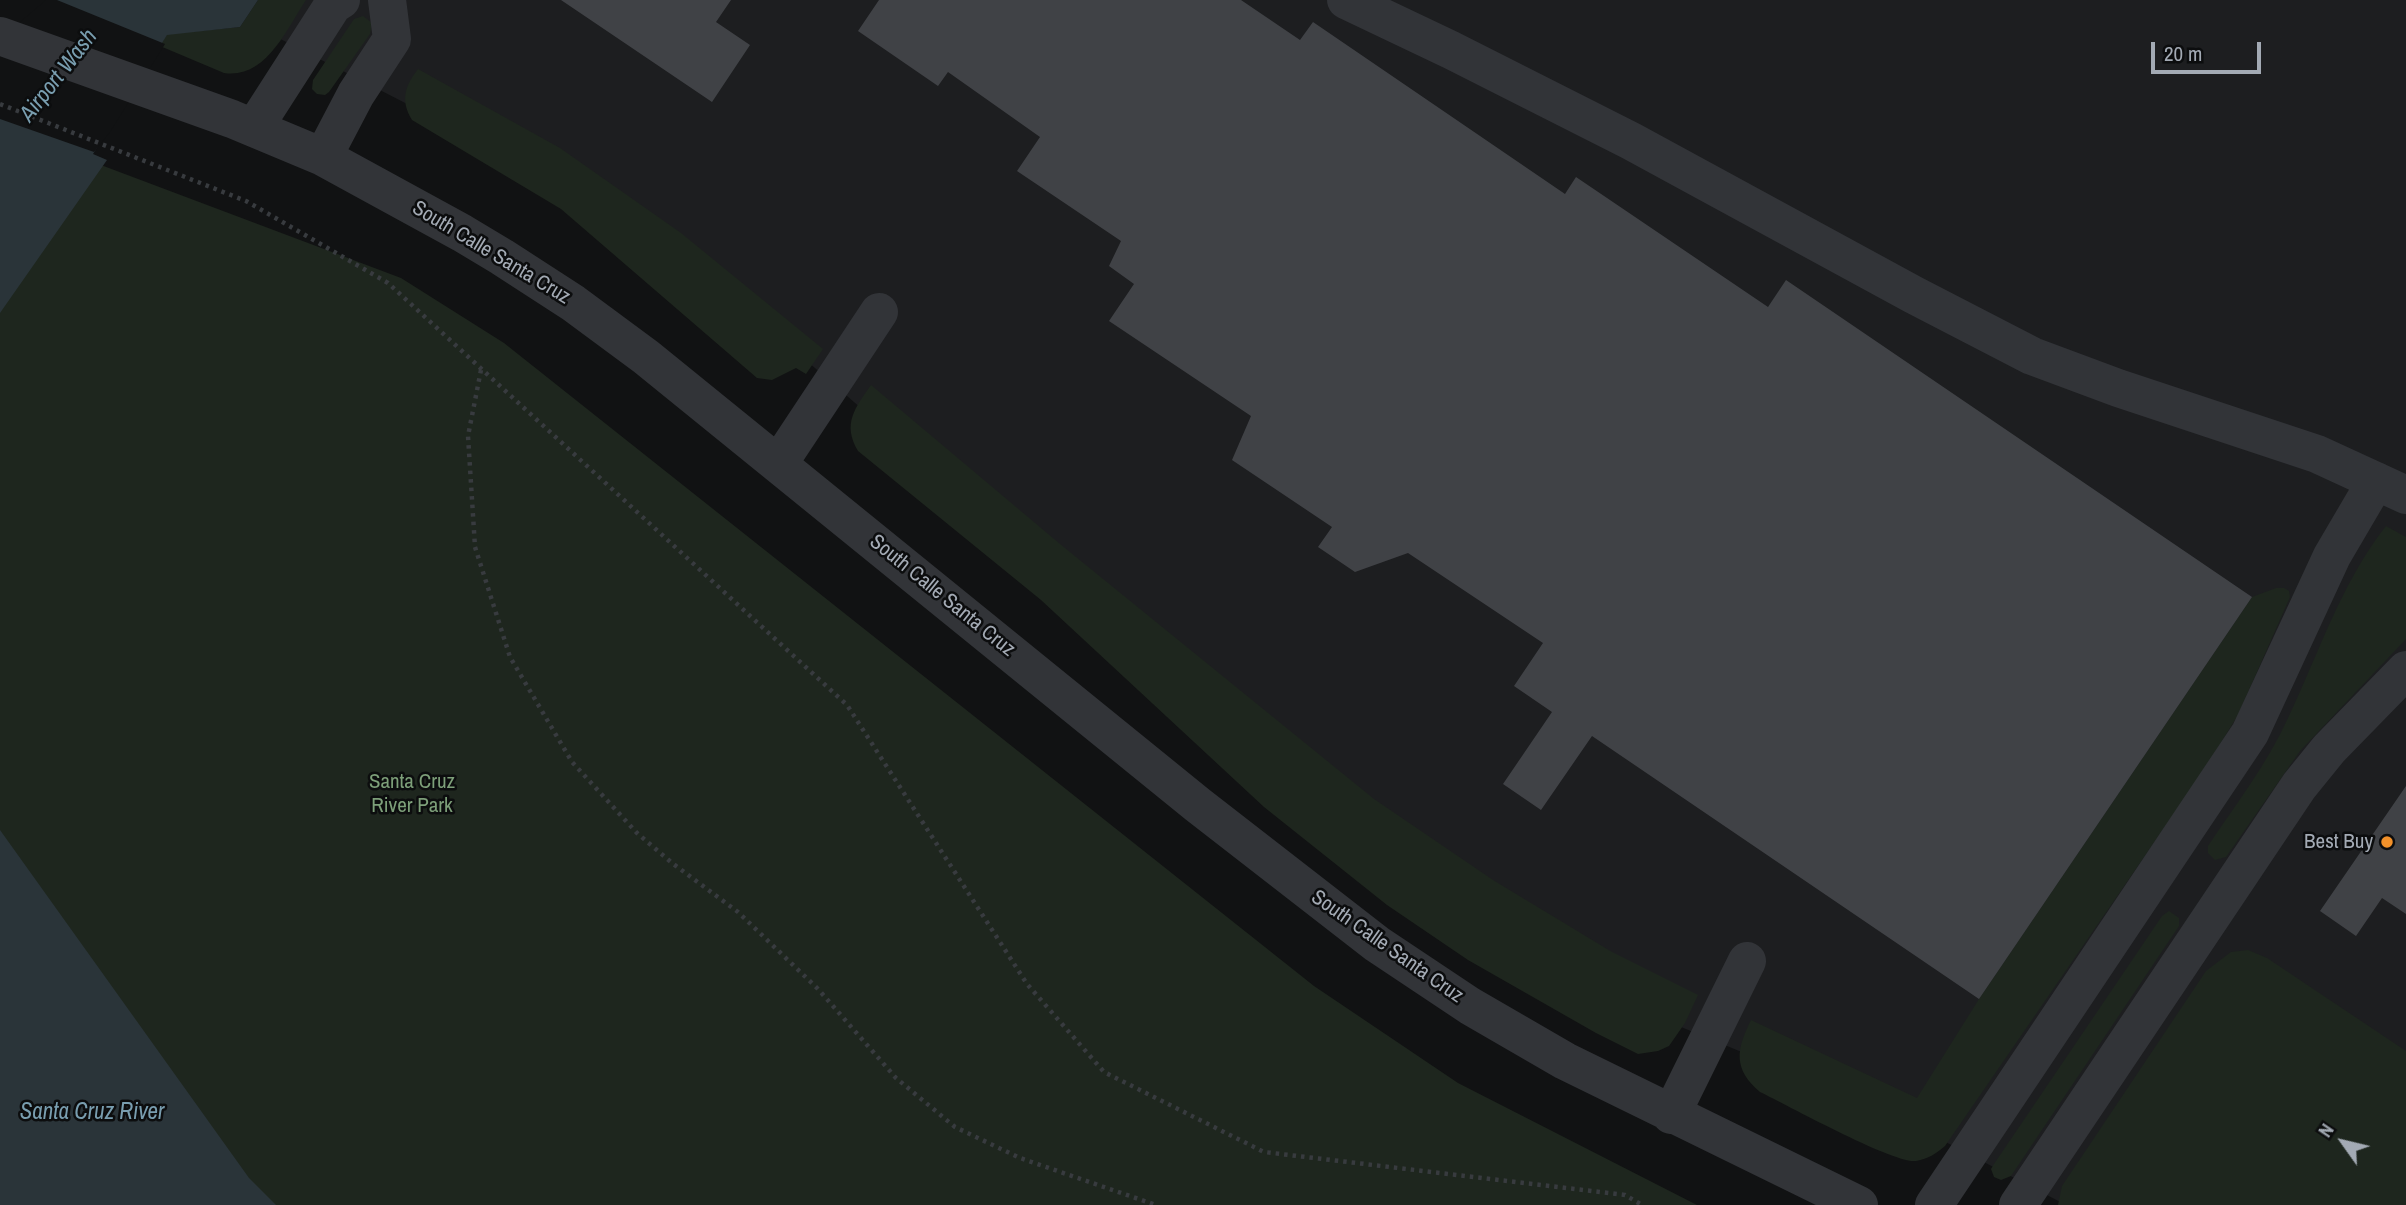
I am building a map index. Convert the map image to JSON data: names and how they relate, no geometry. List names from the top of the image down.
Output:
{
  "streets": {
    "street": ["South Calle Santa Cruz"]
  },
  "water": ["Airport Wash", "Santa Cruz River"],
  "parks": ["Santa Cruz River Park"],
  "places": ["Best Buy"],
  "scale_bar": "20 m",
  "north": "top left"
}
